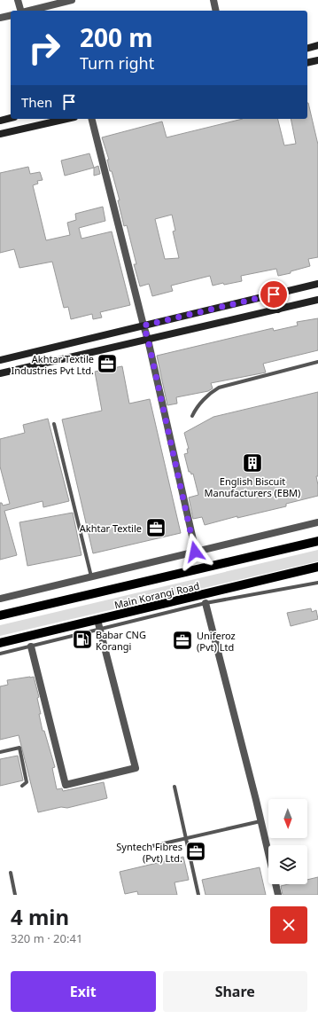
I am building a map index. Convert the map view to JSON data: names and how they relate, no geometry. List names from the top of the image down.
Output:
{
  "streets": {
    "main road": ["Main Korangi Road"]
  },
  "places": {
    "office": [
      "Akhtar Textile Industries Pvt Ltd.",
      "Akhtar Textile",
      "Uniferoz (Pvt) Ltd",
      "Syntech Fibres (Pvt) Ltd."
    ],
    "building": ["English Biscuit Manufacturers (EBM)"],
    "fuel station": ["Babar CNG Korangi"]
  },
  "north": "bottom",
  "page": {
    "turn": ["200 m", "Turn right"],
    "then": "Then",
    "heading": ["4 min", "320 m · 20:41"],
    "buttons": ["Exit", "Share"]
  }
}
